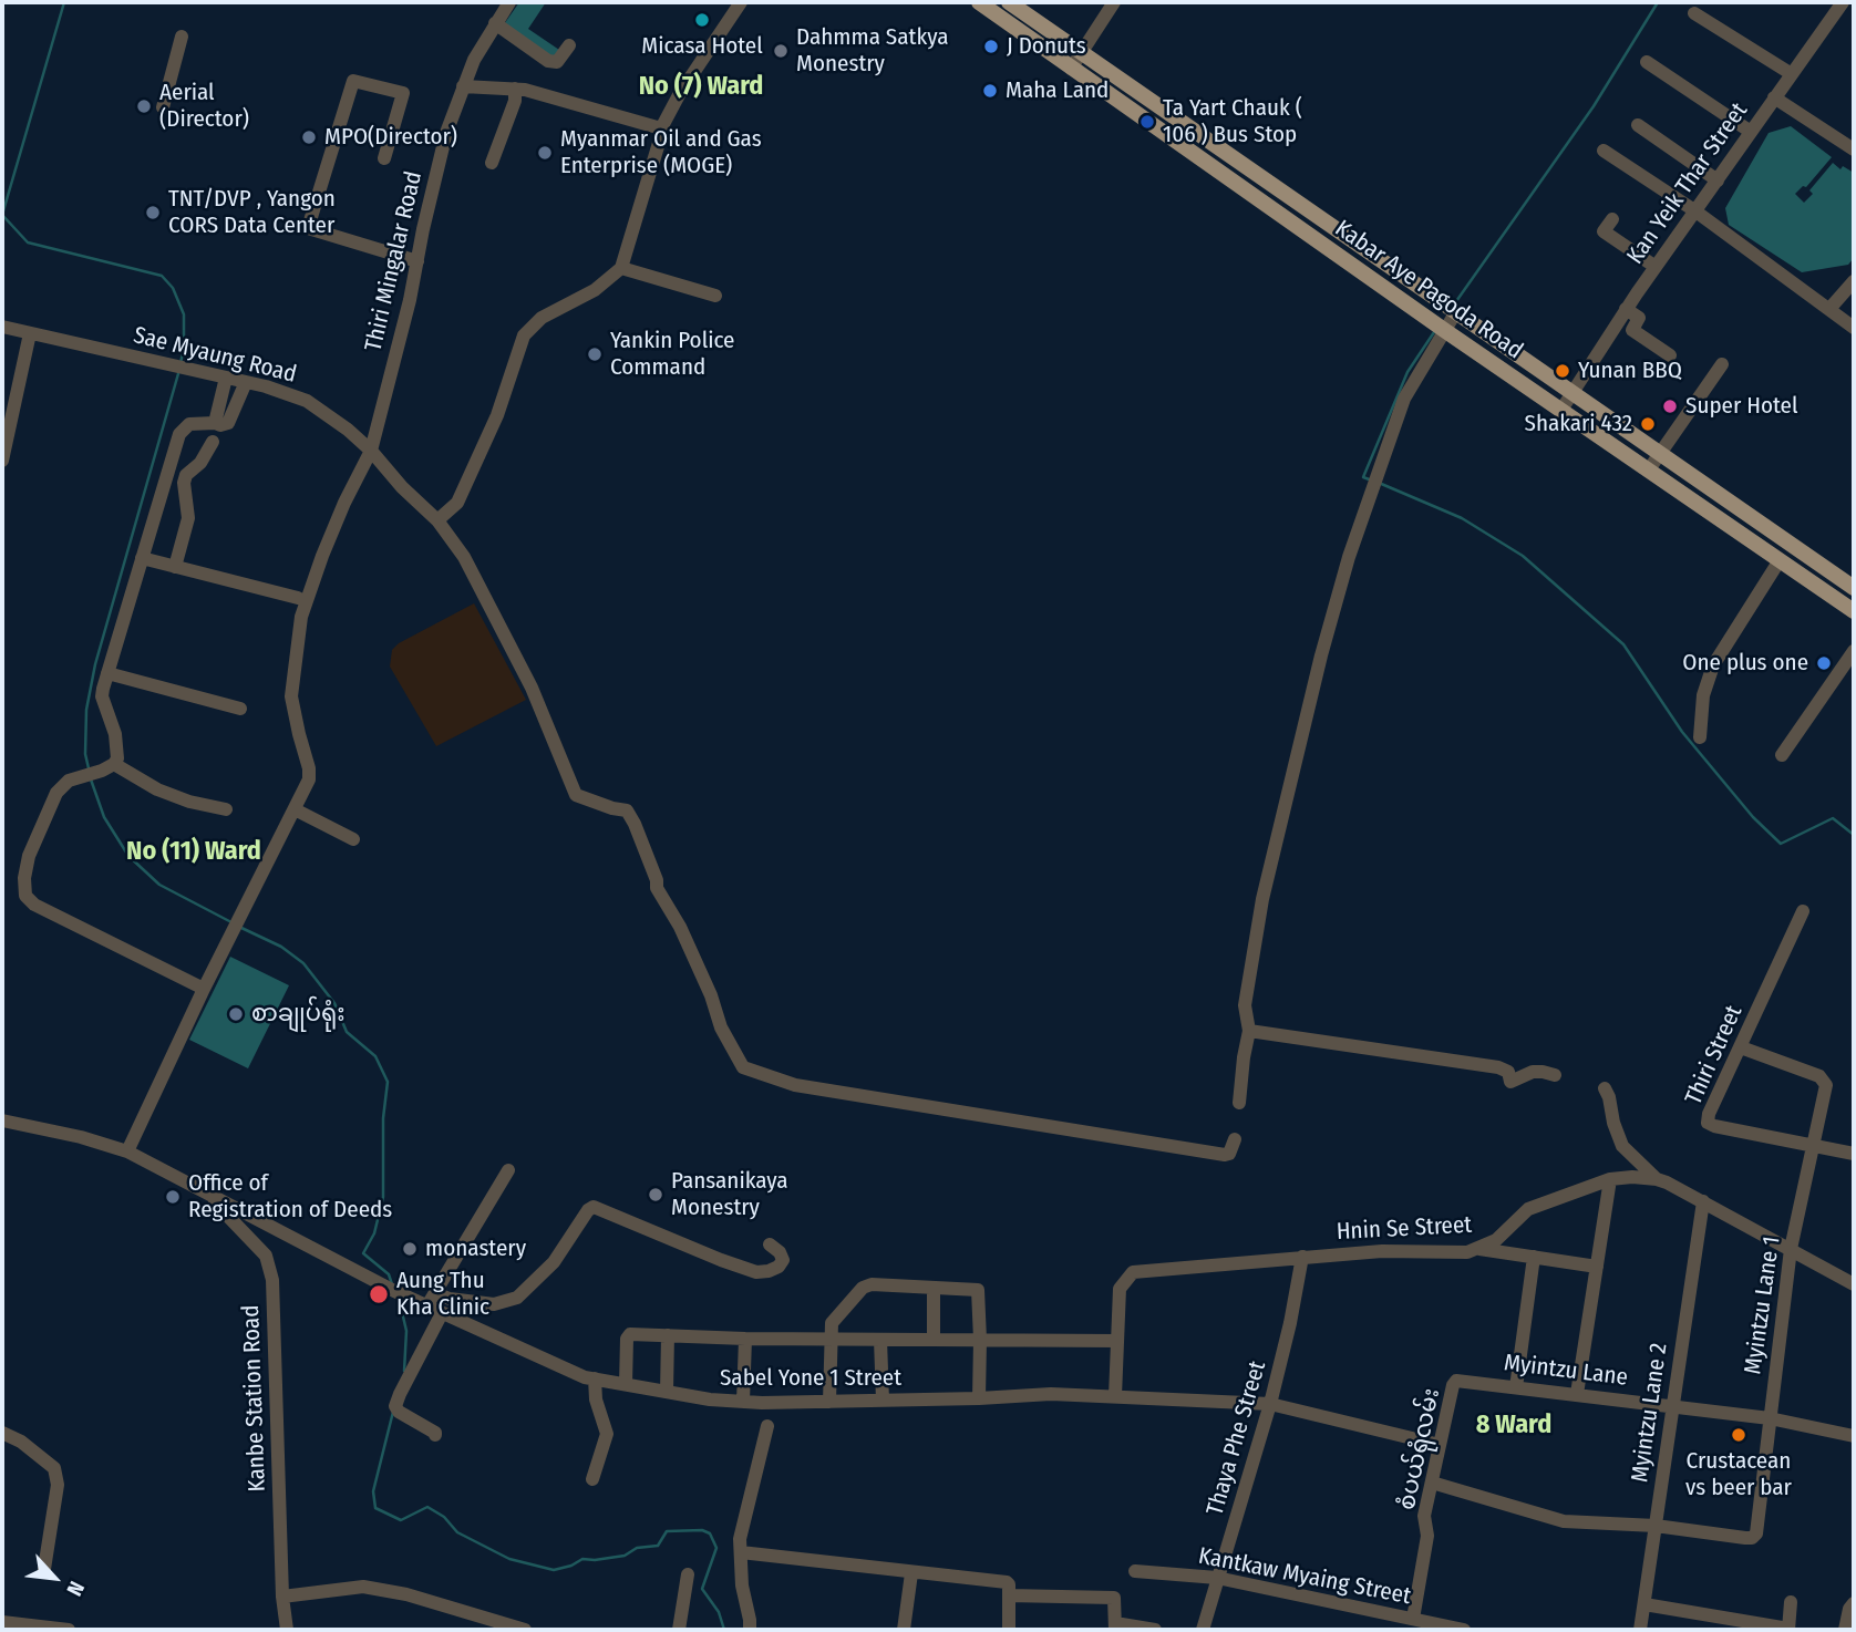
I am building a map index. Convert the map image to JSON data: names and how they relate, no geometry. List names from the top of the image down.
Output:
{
  "streets": {
    "main road": ["Kabar Aye Pagoda Road"],
    "street": [
      "Kan Yeik Thar Street",
      "Thiri Mingalar Road",
      "Sae Myaung Road",
      "Thiri Street",
      "Hnin Se Street",
      "Myintzu Lane 1",
      "Myintzu Lane",
      "Sabel Yone 1 Street",
      "Kanbe Station Road",
      "Myintzu Lane 2",
      "Thaya Phe Street",
      "စံပယ်ရုံလမ်း",
      "Kantkaw Myaing Street"
    ]
  },
  "crossings": [
    ["Kan Yeik Thar Street", "Kabar Aye Pagoda Road"],
    ["Thiri Mingalar Road", "Sae Myaung Road"],
    ["Thiri Mingalar Road", "Sabel Yone 1 Street"],
    ["Thiri Street", "Myintzu Lane 1"],
    ["Hnin Se Street", "Myintzu Lane 1"],
    ["Hnin Se Street", "Sabel Yone 1 Street"],
    ["Hnin Se Street", "Myintzu Lane 2"],
    ["Hnin Se Street", "Thaya Phe Street"],
    ["Myintzu Lane 1", "Myintzu Lane"],
    ["Myintzu Lane 1", "Myintzu Lane 2"],
    ["Myintzu Lane", "Myintzu Lane 2"],
    ["Myintzu Lane", "စံပယ်ရုံလမ်း"],
    ["Sabel Yone 1 Street", "Kanbe Station Road"],
    ["Sabel Yone 1 Street", "Thaya Phe Street"],
    ["Sabel Yone 1 Street", "စံပယ်ရုံလမ်း"],
    ["Thaya Phe Street", "Kantkaw Myaing Street"],
    ["စံပယ်ရုံလမ်း", "Kantkaw Myaing Street"]
  ],
  "districts": ["No (7) Ward", "No (11) Ward", "8 Ward"],
  "places": [
    "Micasa Hotel",
    "J Donuts",
    "Dahmma Satkya Monestry",
    "Maha Land",
    "Aerial (Director)",
    "Ta Yart Chauk ( 106 ) Bus Stop",
    "MPO(Director)",
    "Myanmar Oil and Gas Enterprise (MOGE)",
    "TNT/DVP , Yangon CORS Data Center",
    "Yankin Police Command",
    "Yunan BBQ",
    "Super Hotel",
    "Shakari 432",
    "One plus one",
    "စာချုပ်ရုံး",
    "Pansanikaya Monestry",
    "Office of Registration of Deeds",
    "monastery",
    "Aung Thu Kha Clinic",
    "Crustacean vs beer bar"
  ],
  "north": "bottom right"
}
